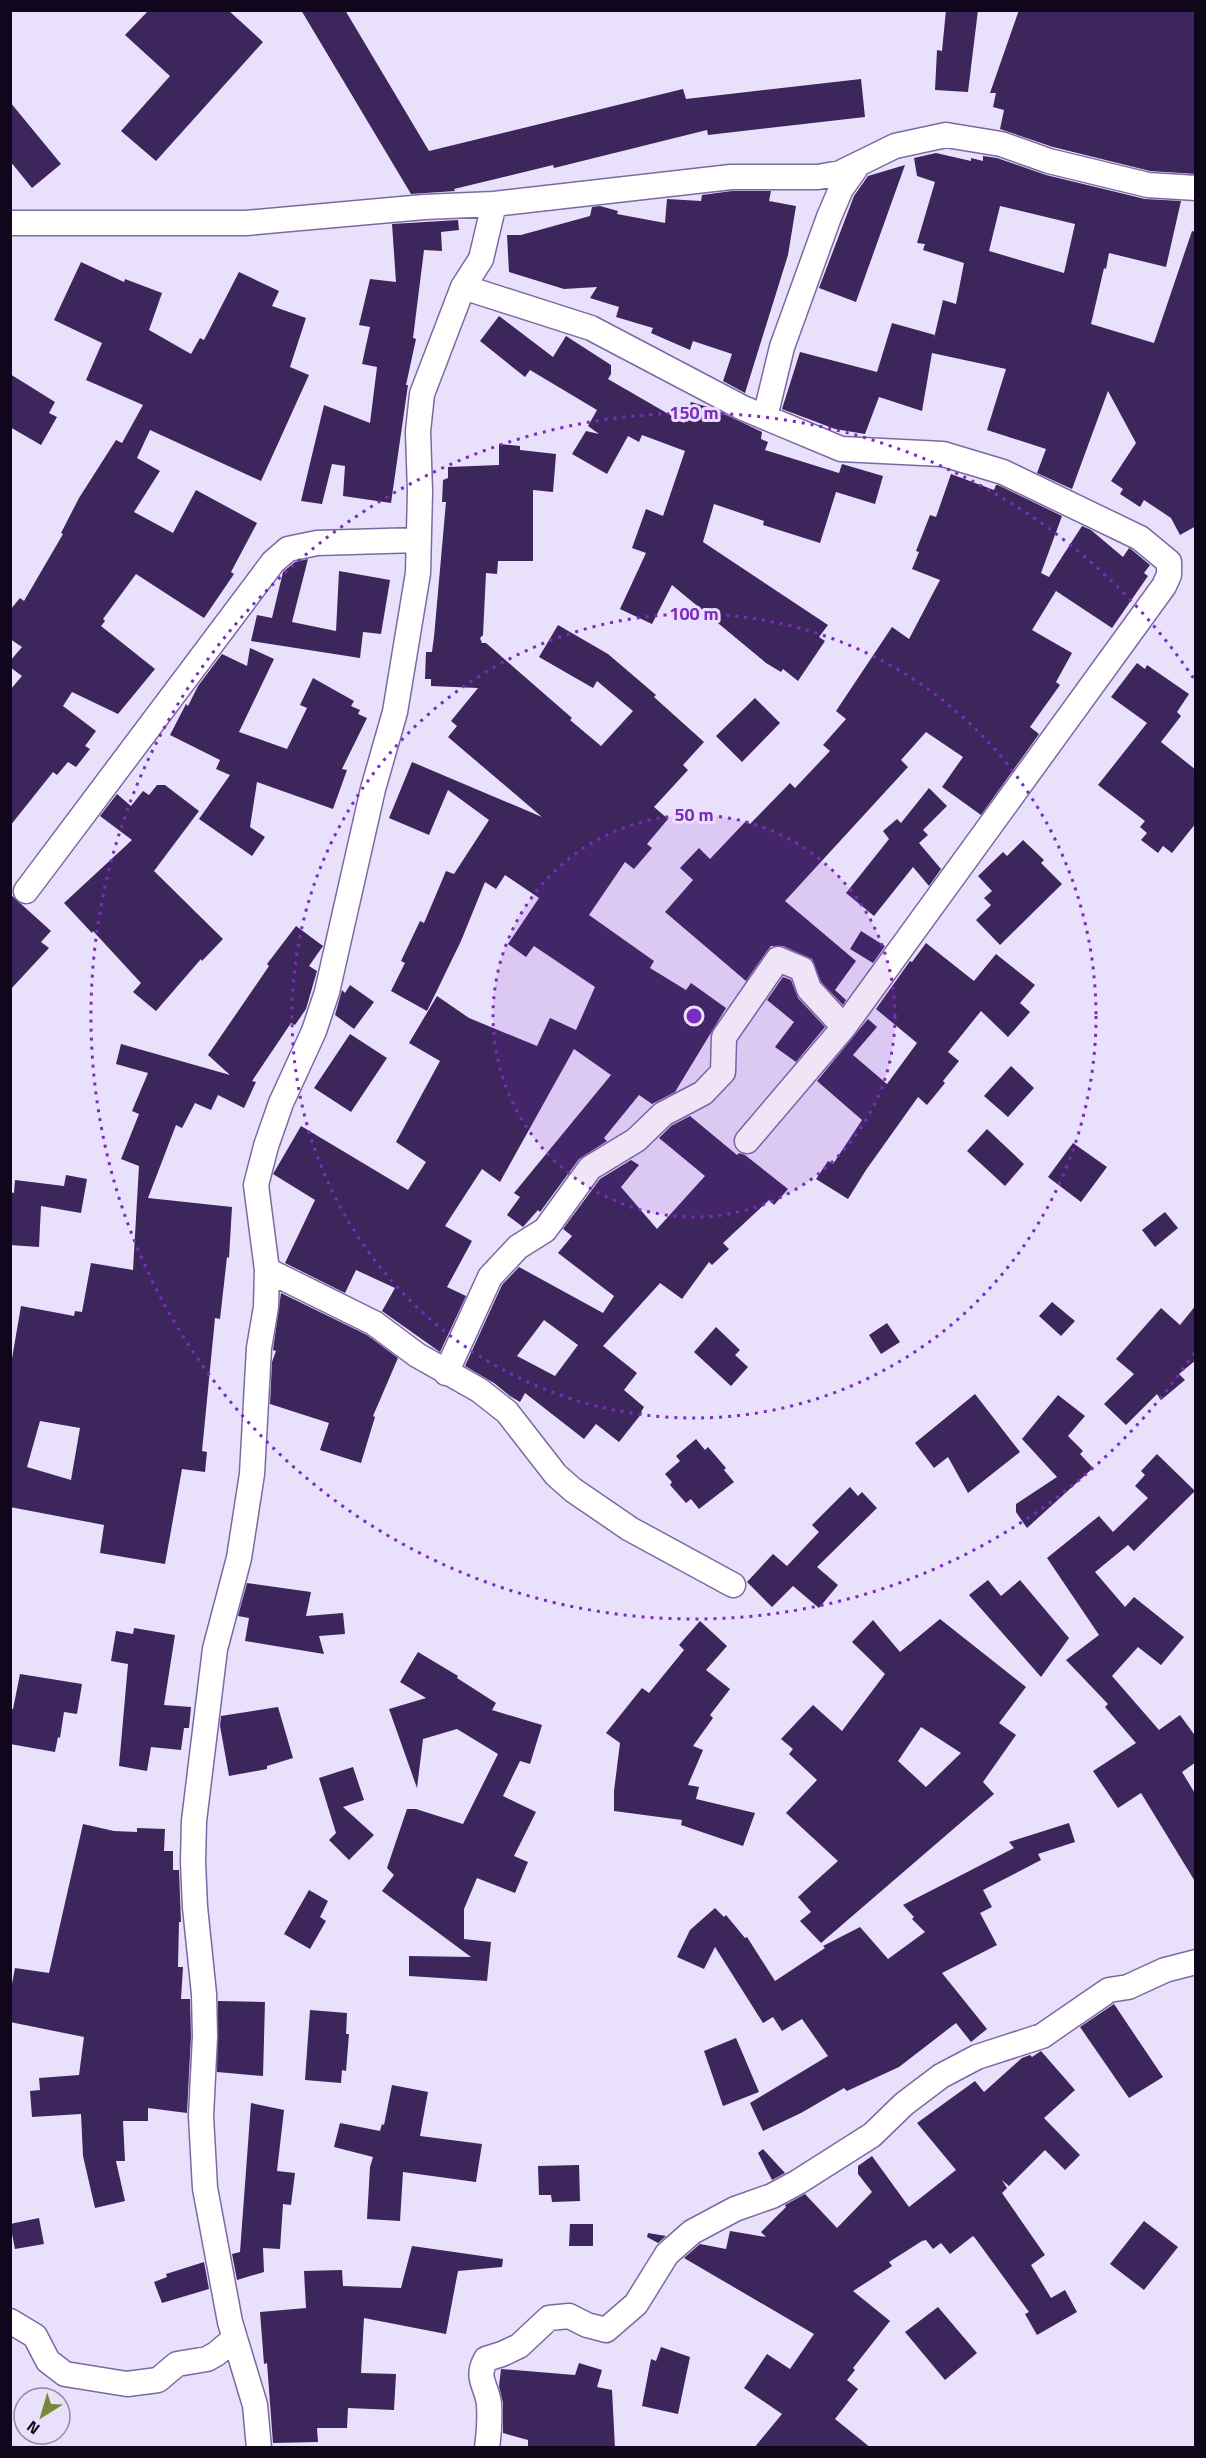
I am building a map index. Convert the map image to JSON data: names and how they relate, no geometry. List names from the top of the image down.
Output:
{
  "north": "bottom left",
  "rings": ["150 m", "100 m", "50 m"]
}
